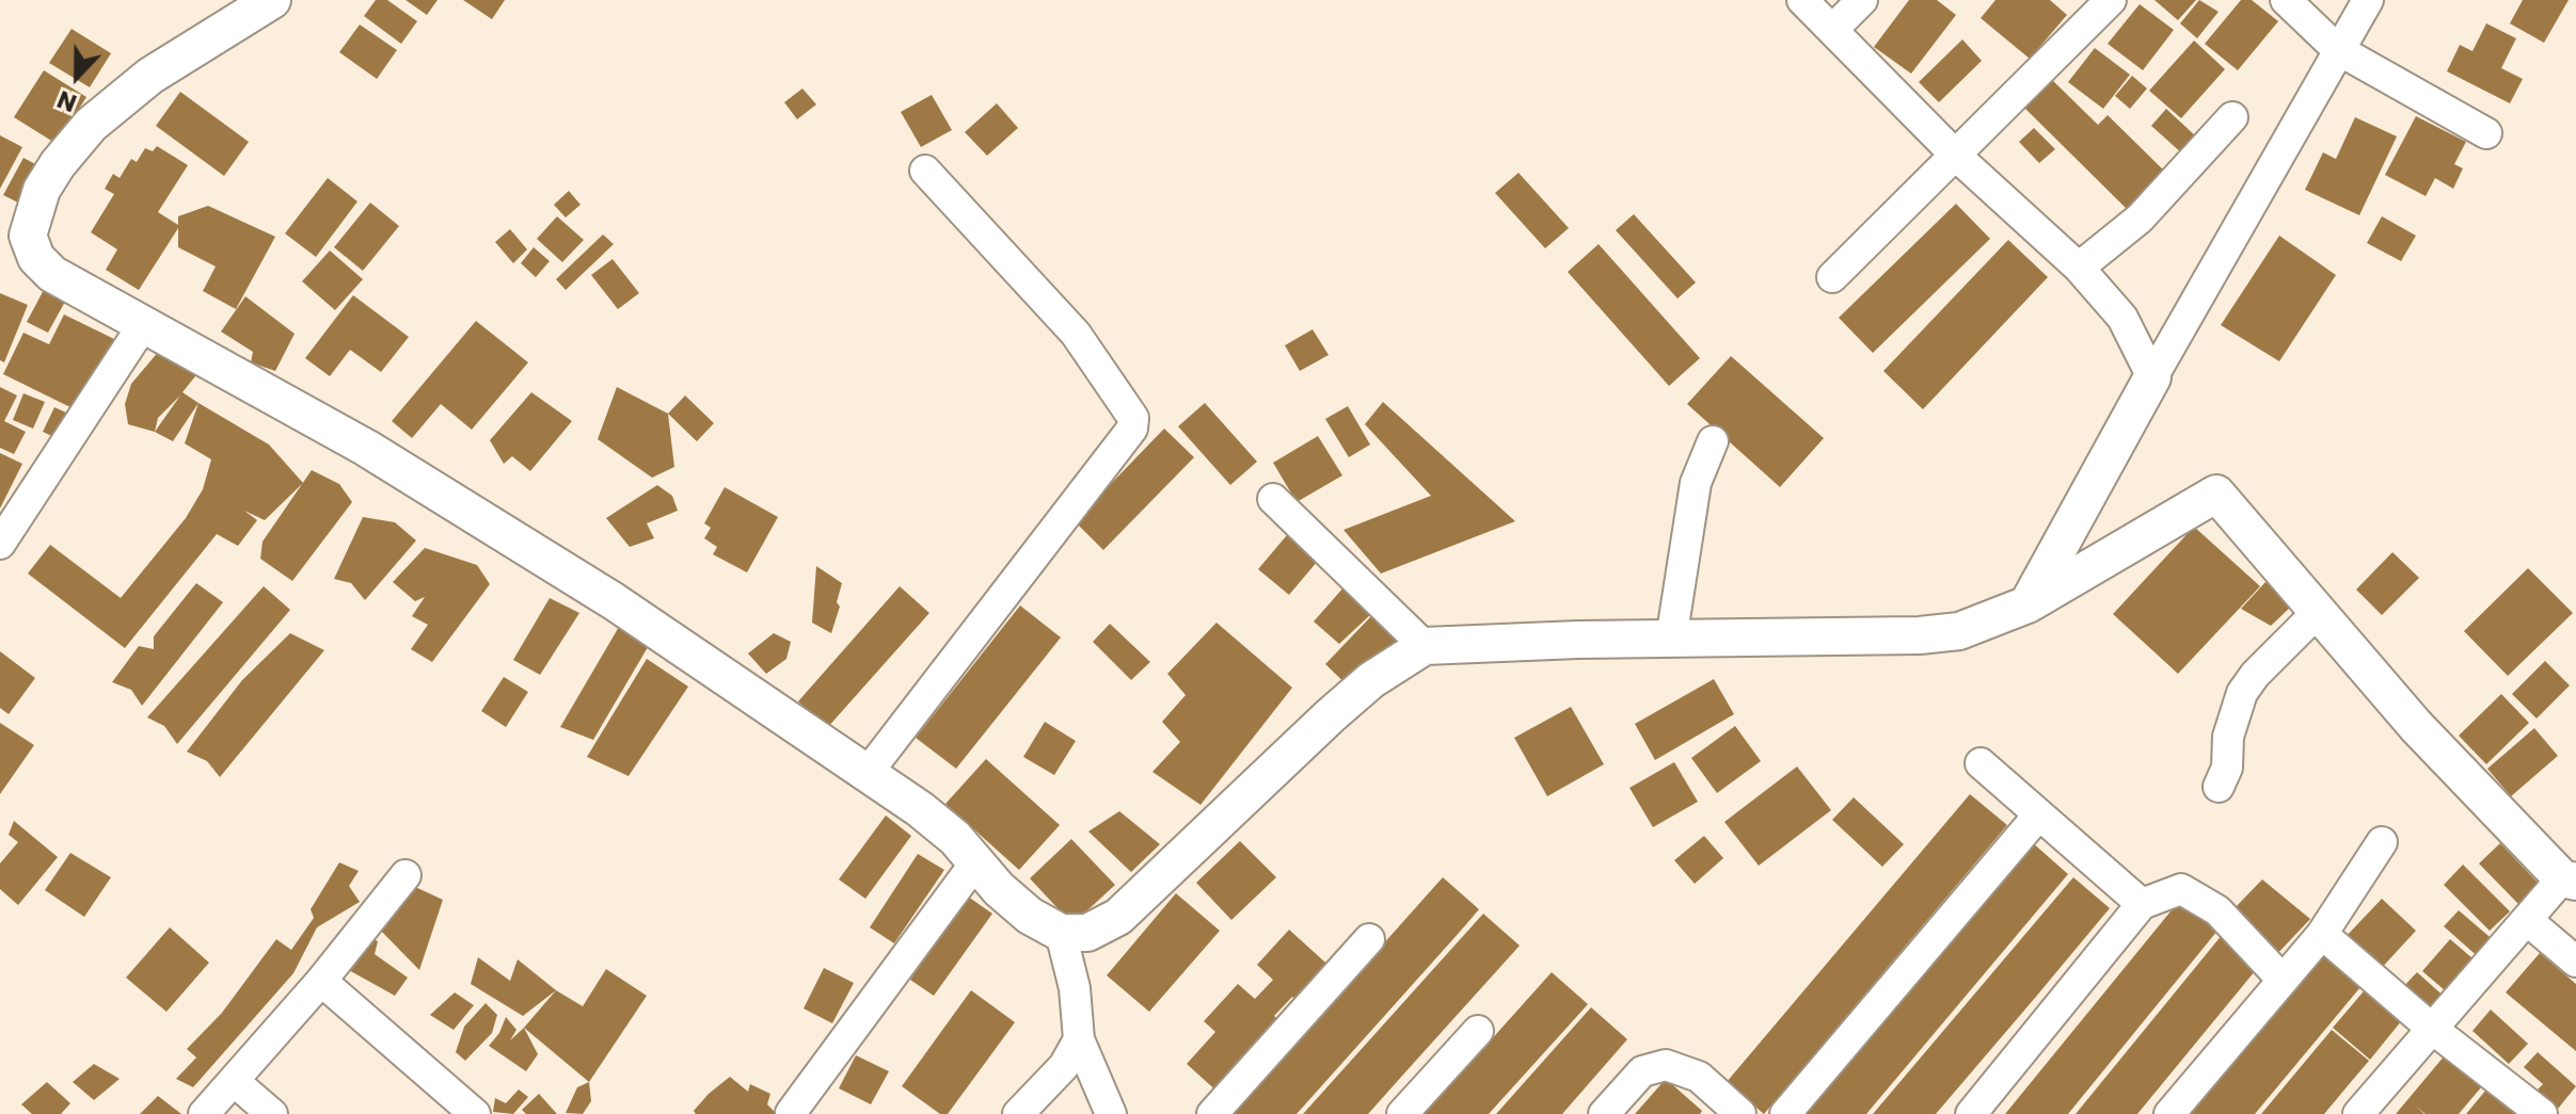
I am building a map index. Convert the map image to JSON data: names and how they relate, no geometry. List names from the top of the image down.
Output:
{
  "north": "bottom"
}
